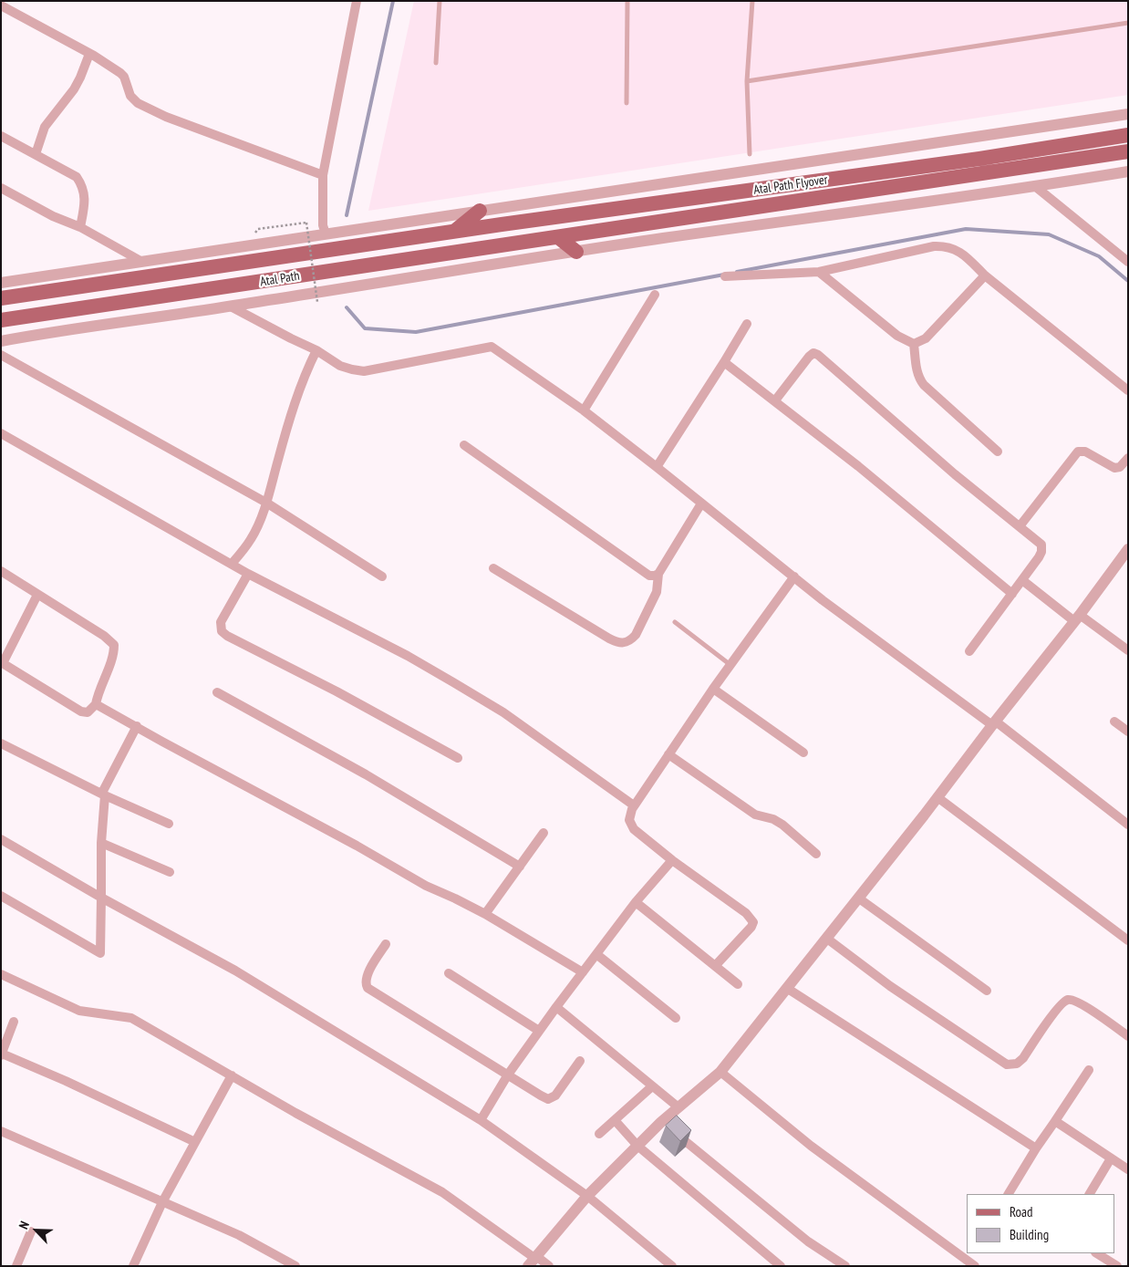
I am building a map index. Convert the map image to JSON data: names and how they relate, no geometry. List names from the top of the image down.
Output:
{
  "streets": {
    "main road": ["Atal Path Flyover", "Atal Path"]
  },
  "crossings": [
    ["Atal Path Flyover", "Atal Path"]
  ],
  "legend": ["Road", "Building"],
  "north": "top left"
}
